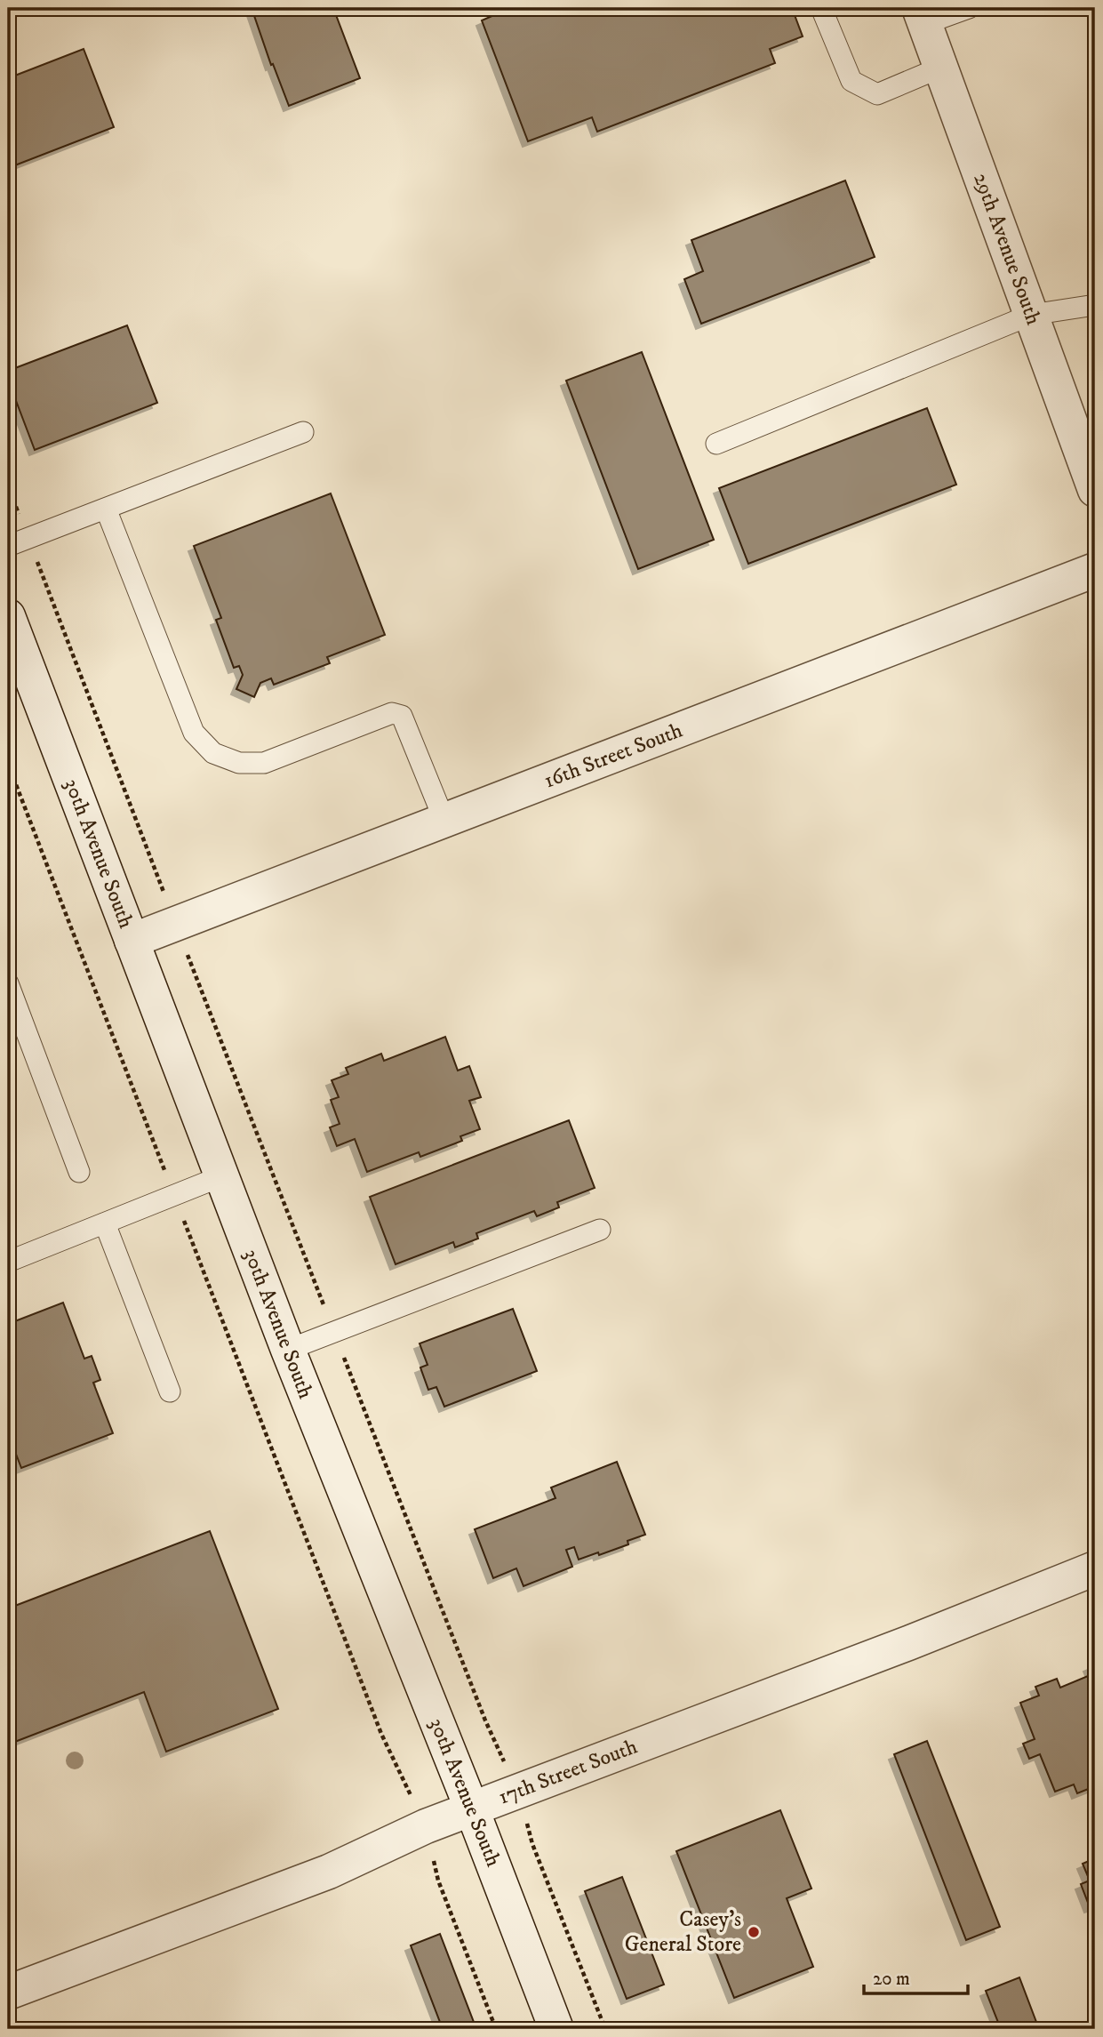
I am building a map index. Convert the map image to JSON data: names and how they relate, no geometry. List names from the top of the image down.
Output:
{
  "streets": {
    "street": [
      "29th Avenue South",
      "16th Street South",
      "30th Avenue South",
      "17th Street South"
    ]
  },
  "crossings": [
    ["16th Street South", "30th Avenue South"],
    ["30th Avenue South", "17th Street South"]
  ],
  "places": ["Casey's General Store"],
  "scale_bar": "20 m"
}
